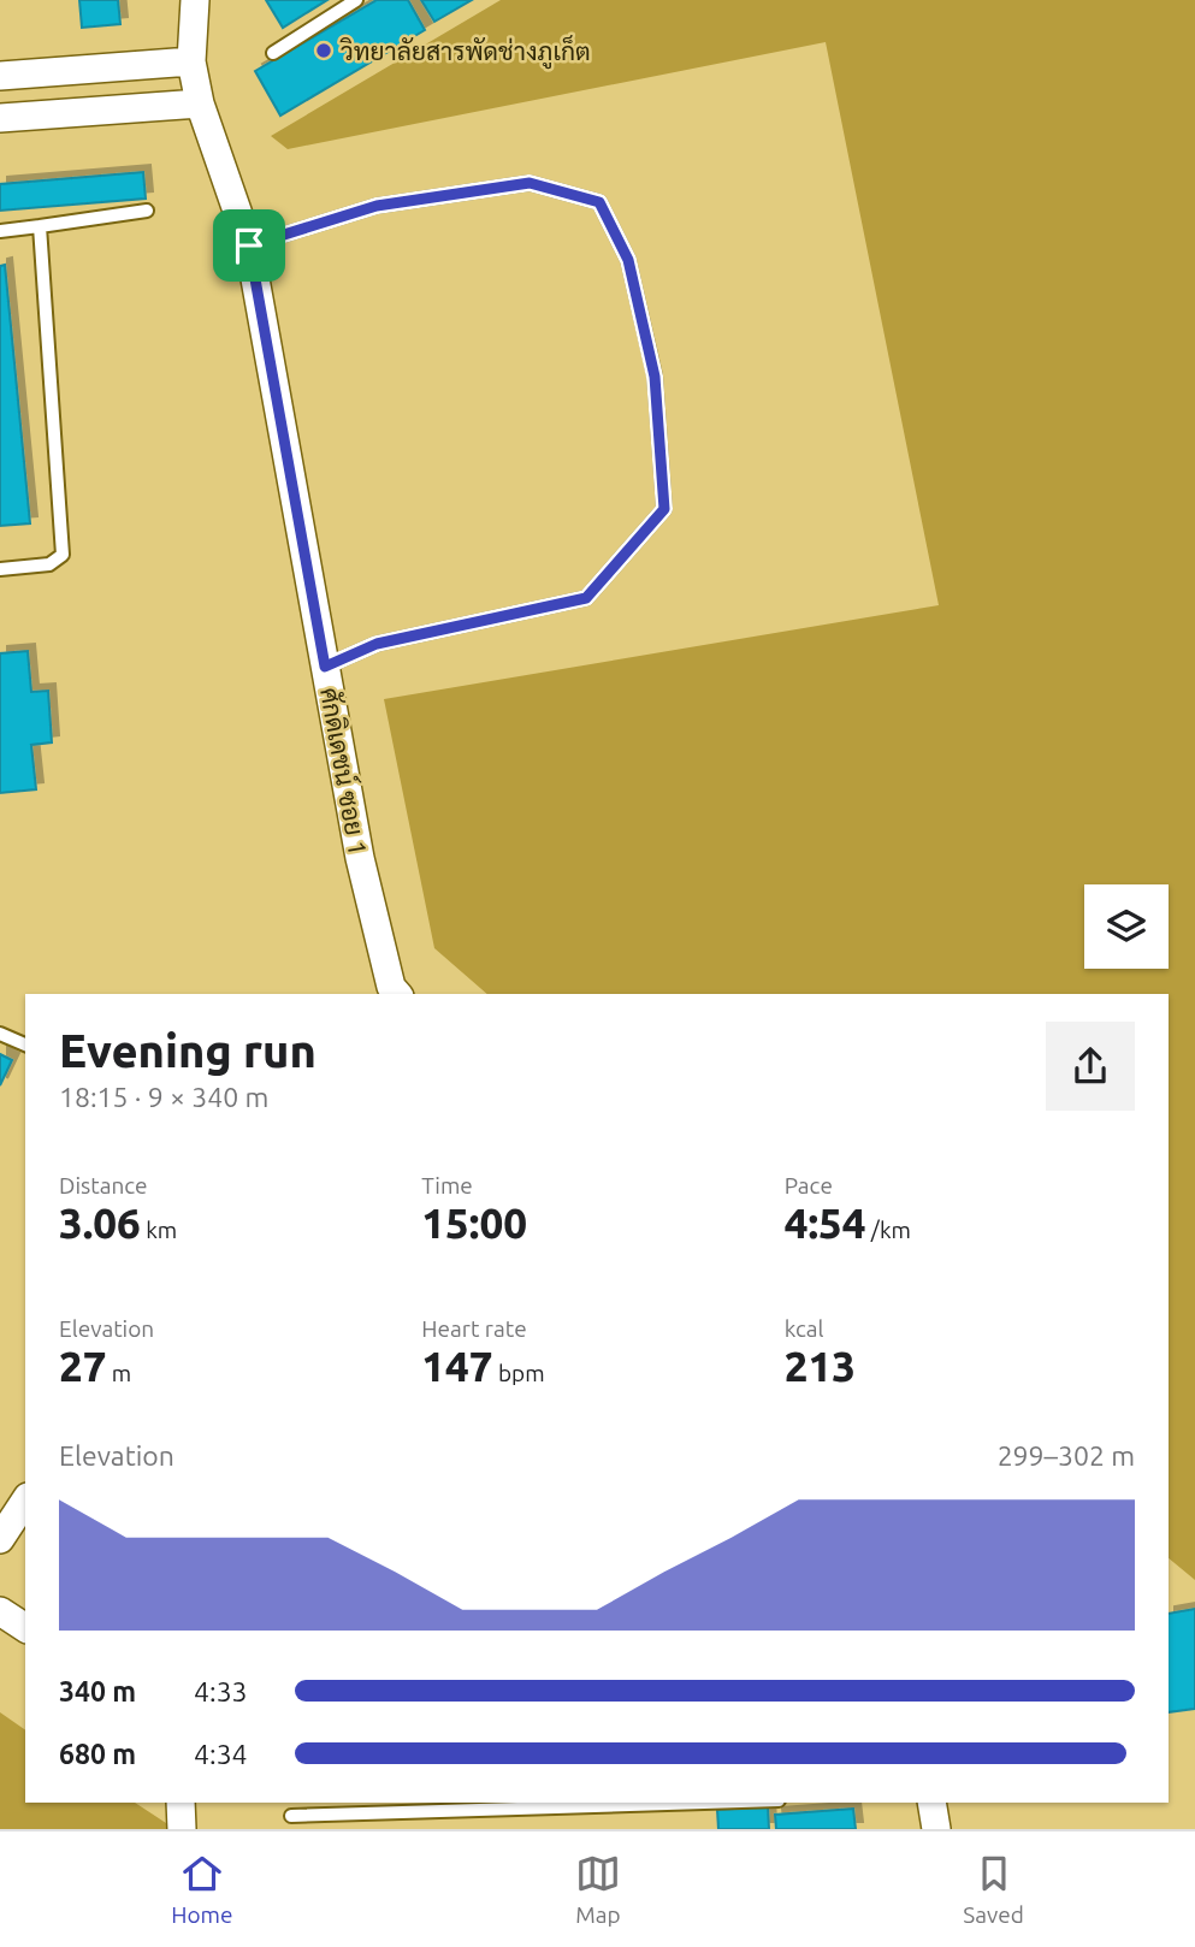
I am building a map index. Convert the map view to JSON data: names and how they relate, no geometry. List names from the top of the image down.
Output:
{
  "streets": {
    "street": ["ศักดิเดชน์ ซอย 1"]
  },
  "places": ["วิทยาลัยสารพัดช่างภูเก็ต"],
  "page": {
    "heading": ["Evening run", "18:15 · 9 × 340 m"],
    "stats": [
      ["Distance", "3.06 km"],
      ["Time", "15:00"],
      ["Pace", "4:54 /km"],
      ["Elevation", "27 m"],
      ["Heart rate", "147 bpm"],
      ["kcal", "213"]
    ],
    "chart": ["Elevation", "299–302 m"],
    "list": [
      {
        "name": "340 m",
        "note": "4:33"
      },
      {
        "name": "680 m",
        "note": "4:34"
      }
    ],
    "tabs": ["Home", "Map", "Saved"]
  }
}
